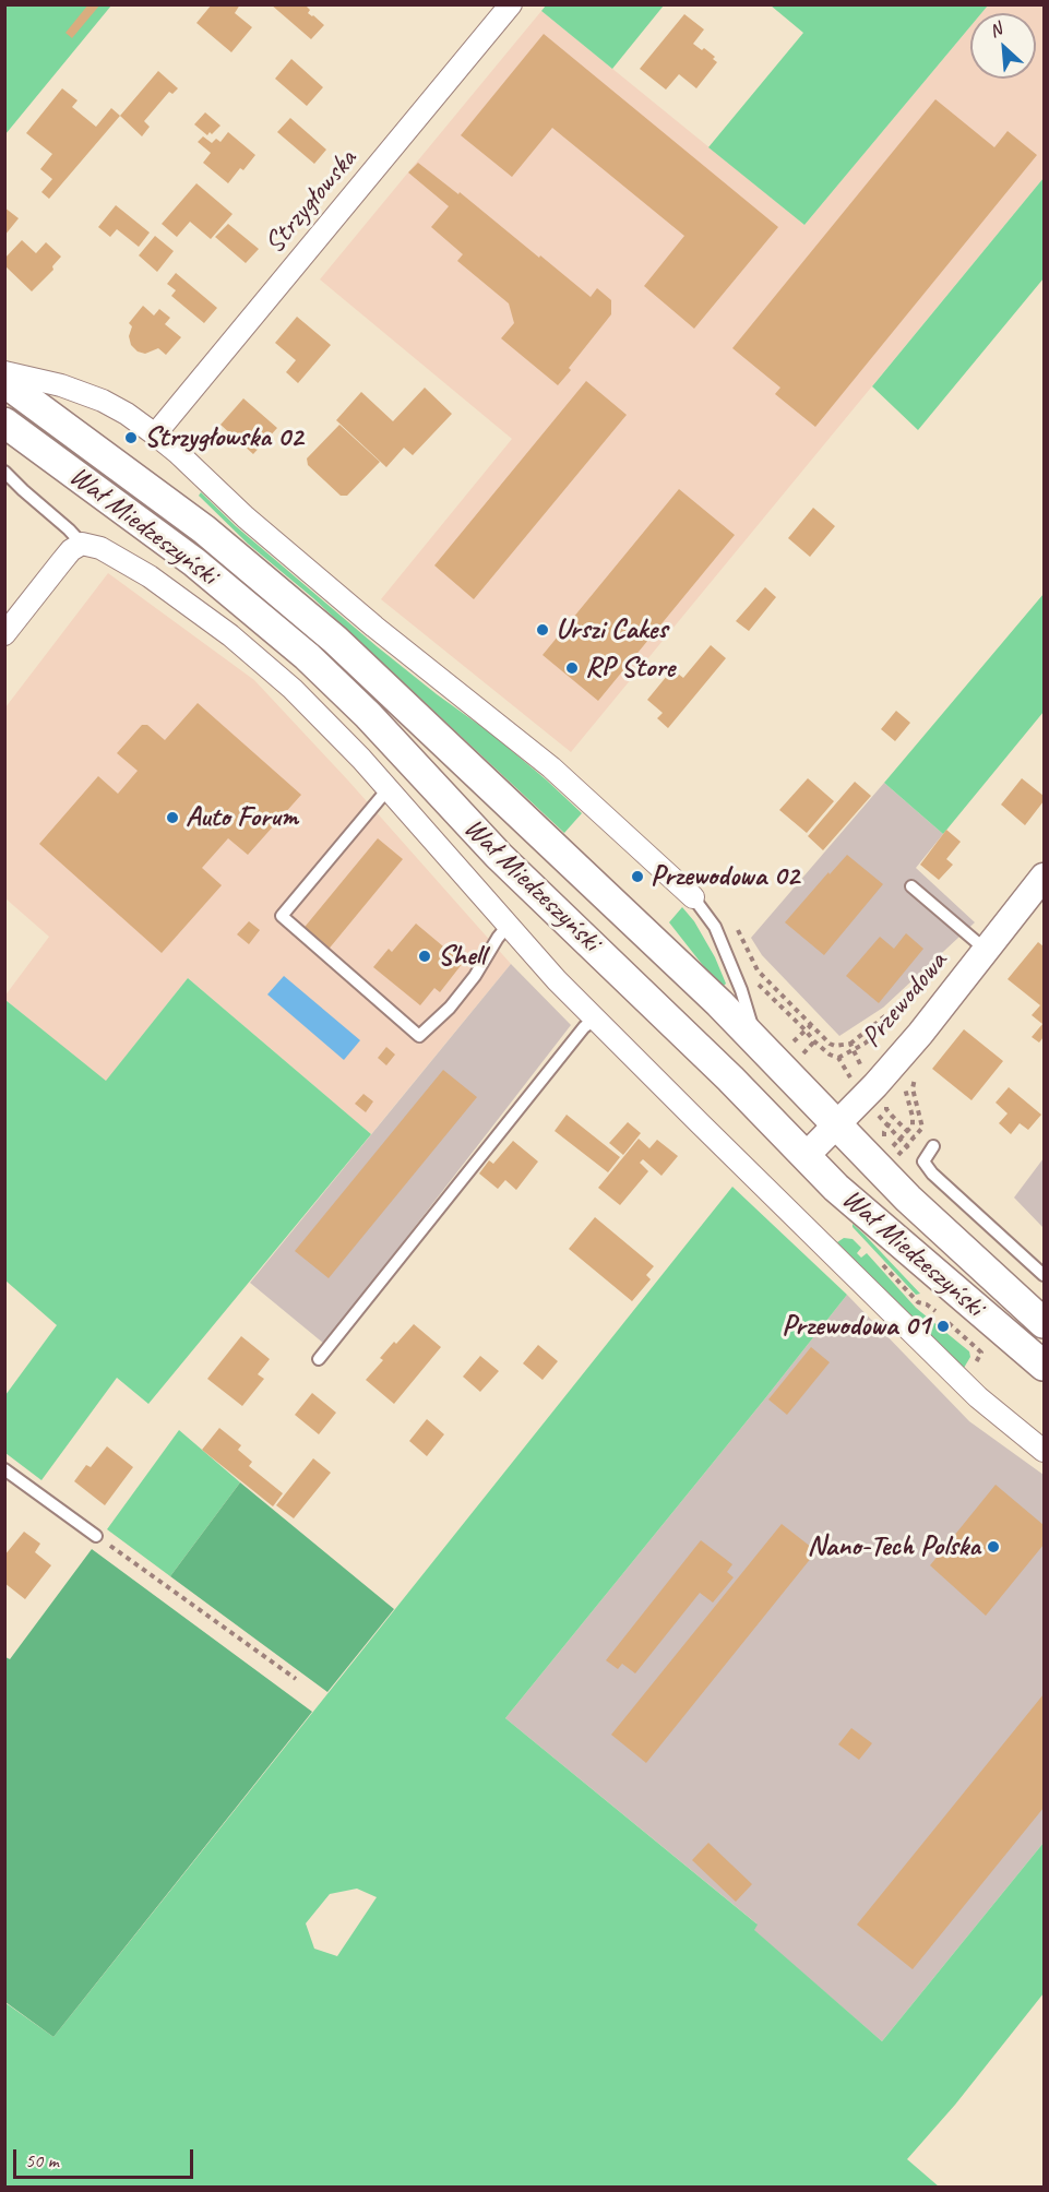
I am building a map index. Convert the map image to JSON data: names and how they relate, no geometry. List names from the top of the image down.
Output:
{
  "streets": {
    "main road": ["Wał Miedzeszyński"],
    "street": ["Strzygłowska", "Przewodowa"]
  },
  "crossings": [
    ["Wał Miedzeszyński", "Przewodowa"]
  ],
  "places": [
    "Strzygłowska 02",
    "Urszi Cakes",
    "RP Store",
    "Auto Forum",
    "Przewodowa 02",
    "Shell",
    "Przewodowa 01",
    "Nano-Tech Polska"
  ],
  "scale_bar": "50 m",
  "north": "top left"
}
